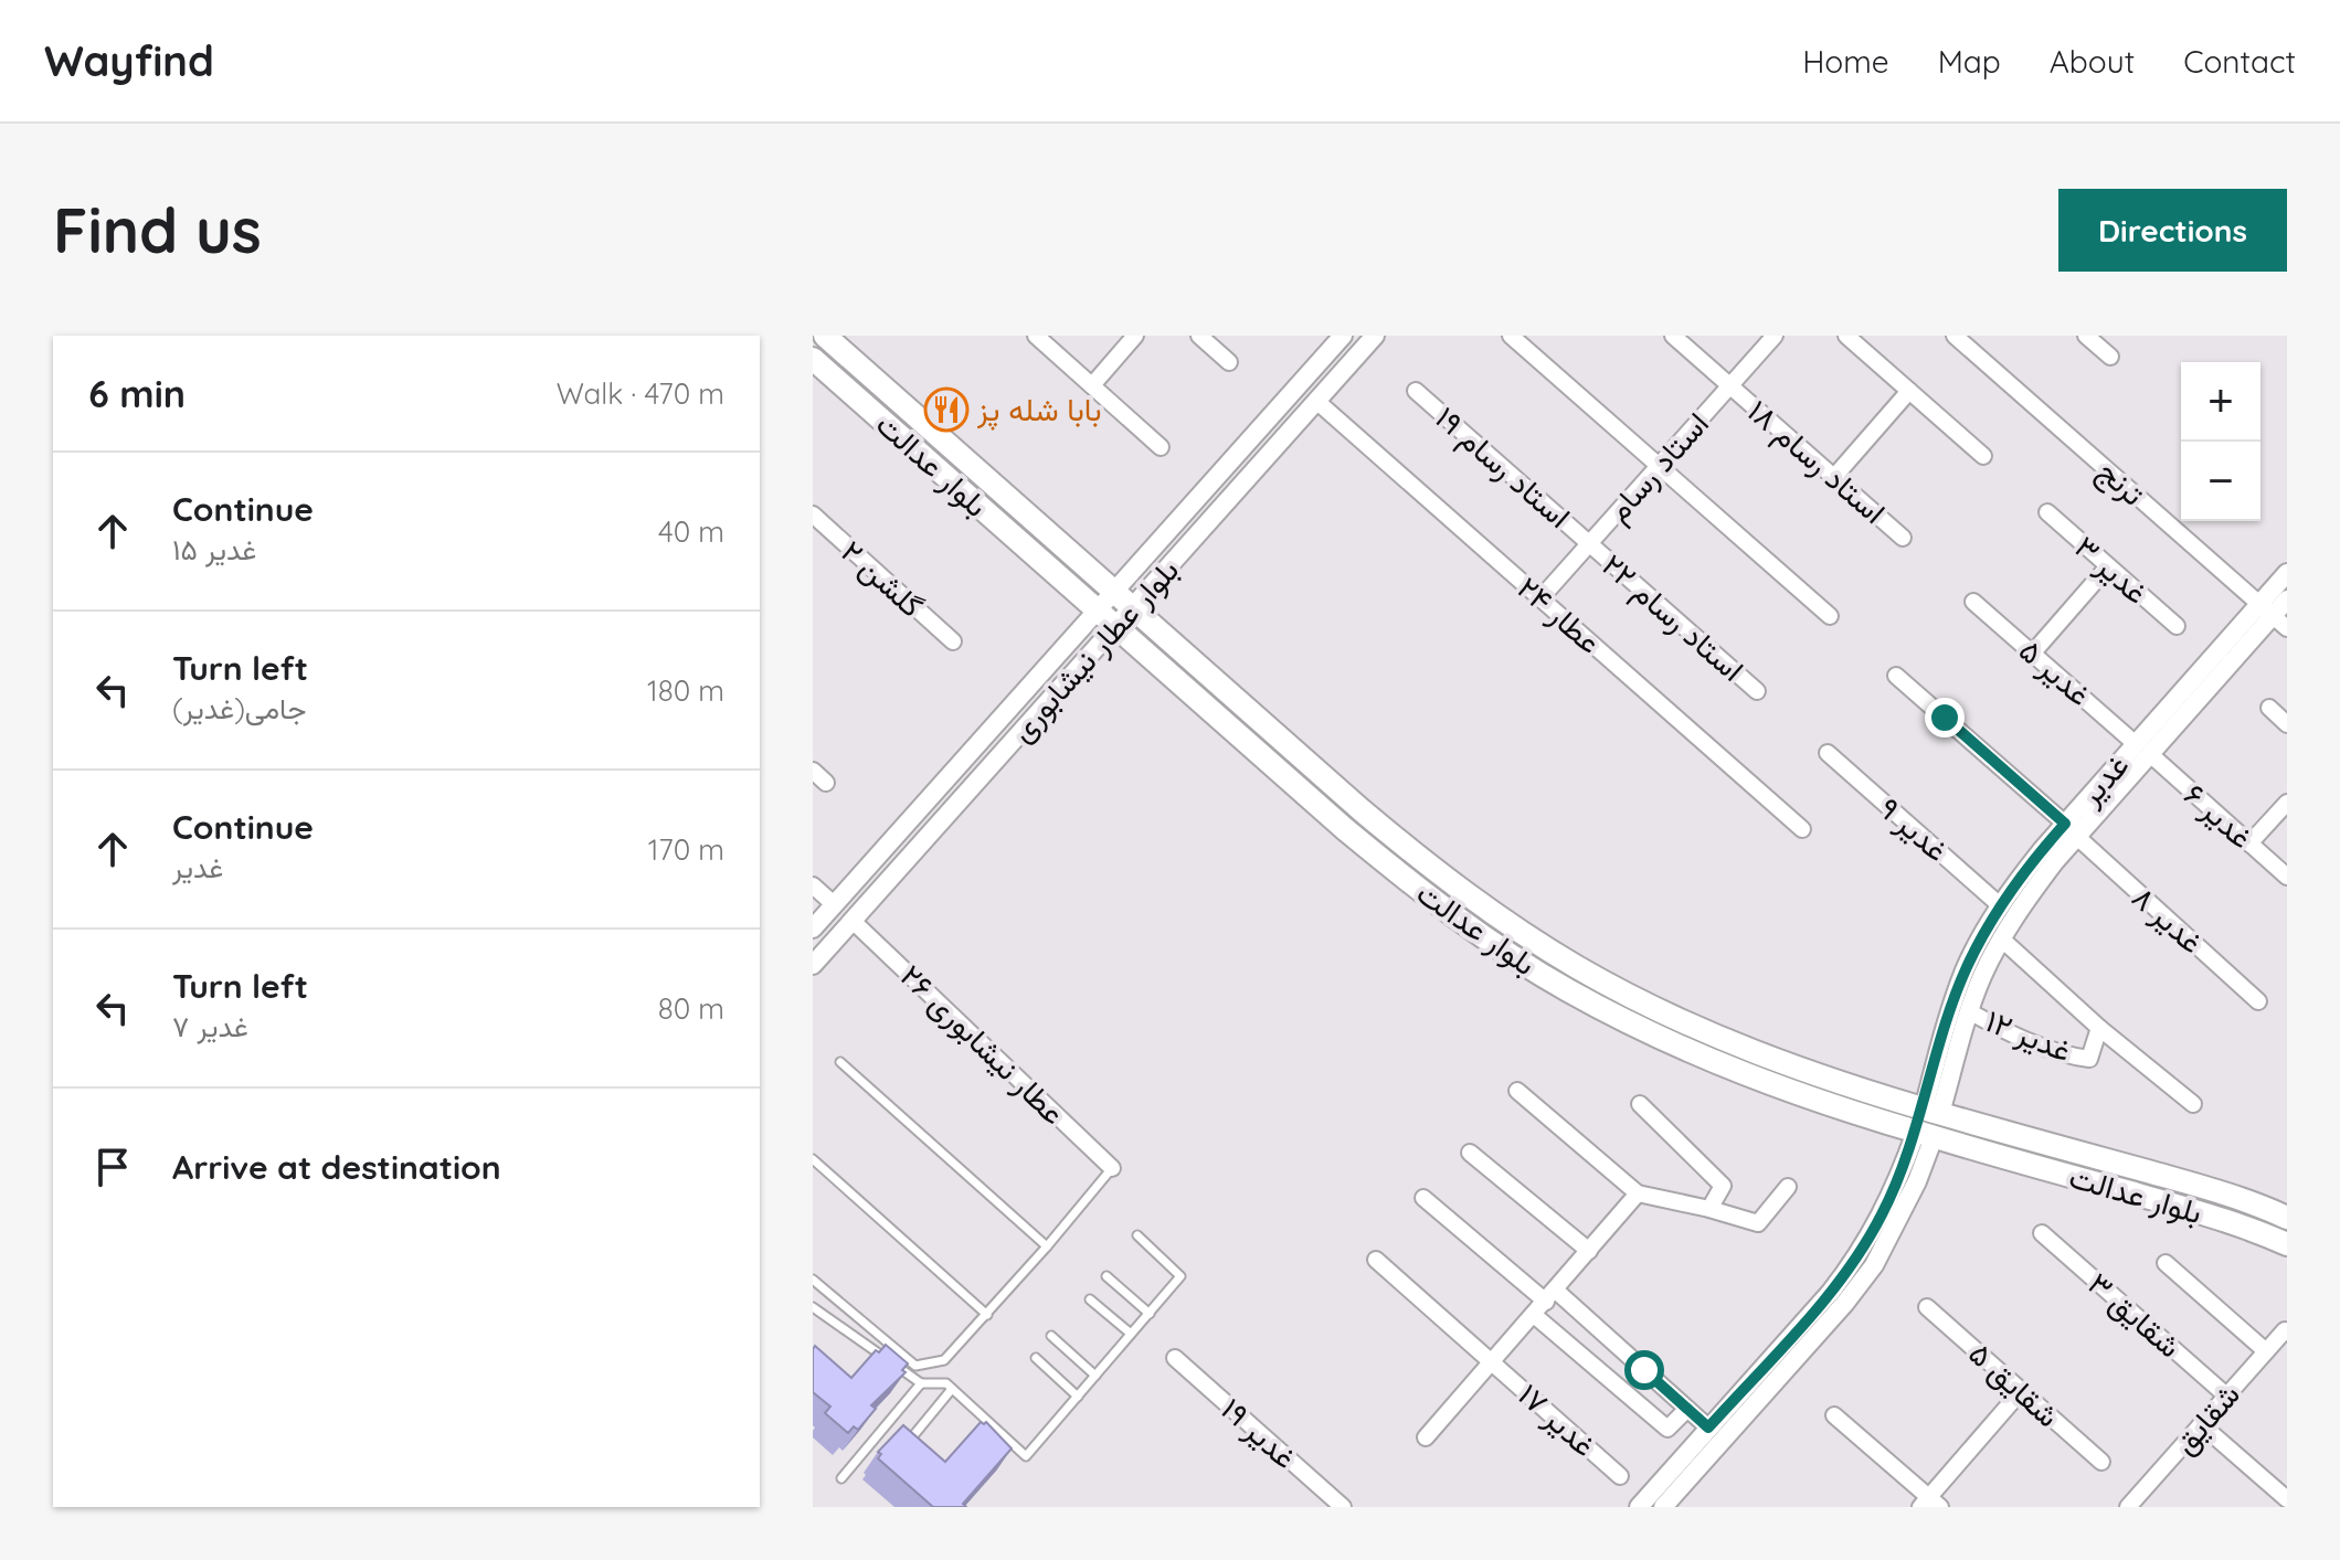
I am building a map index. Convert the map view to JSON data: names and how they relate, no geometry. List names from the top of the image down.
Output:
{
  "streets": {
    "main road": ["بلوار عدالت"],
    "street": [
      "استاد رسام ۱۸",
      "استاد رسام ۱۹",
      "استاد رسام",
      "ترنج",
      "غدیر ۳",
      "گلشن ۲",
      "عطار ۲۴",
      "استاد رسام ۲۲",
      "بلوار عطار نیشابوری",
      "غدیر ۵",
      "غدیر",
      "غدیر ۶",
      "غدیر ۹",
      "غدیر ۸",
      "غدیر ۱۲",
      "عطار نیشابوری ۲۶",
      "شقایق ۳",
      "شقایق ۵",
      "شقایق",
      "غدیر ۱۷",
      "غدیر ۱۹"
    ]
  },
  "crossings": [
    ["استاد رسام ۱۸", "استاد رسام"],
    ["بلوار عدالت", "بلوار عطار نیشابوری"],
    ["بلوار عدالت", "غدیر"],
    ["استاد رسام ۱۹", "استاد رسام"],
    ["استاد رسام ۱۹", "استاد رسام ۲۲"],
    ["استاد رسام", "عطار ۲۴"],
    ["استاد رسام", "استاد رسام ۲۲"],
    ["ترنج", "غدیر"],
    ["عطار ۲۴", "بلوار عطار نیشابوری"],
    ["بلوار عطار نیشابوری", "عطار نیشابوری ۲۶"],
    ["غدیر ۵", "غدیر"],
    ["غدیر ۵", "غدیر ۶"],
    ["غدیر", "غدیر ۶"],
    ["غدیر", "غدیر ۹"],
    ["غدیر", "غدیر ۸"],
    ["غدیر", "غدیر ۱۲"],
    ["شقایق ۳", "شقایق"]
  ],
  "places": {
    "restaurant": ["بابا شله پز"]
  },
  "page": {
    "header": "Wayfind",
    "nav": [
      "Home",
      "Map",
      "About",
      "Contact"
    ],
    "buttons": "Directions",
    "title": "Find us",
    "heading": ["6 min", "Walk · 470 m"],
    "map_buttons": ["+", "−"],
    "list": [
      ["Continue", "غدیر ۱۵", "40 m"],
      ["Turn left", "جامی(غدیر)", "180 m"],
      ["Continue", "غدیر", "170 m"],
      ["Turn left", "غدیر ۷", "80 m"],
      "Arrive at destination"
    ]
  }
}
